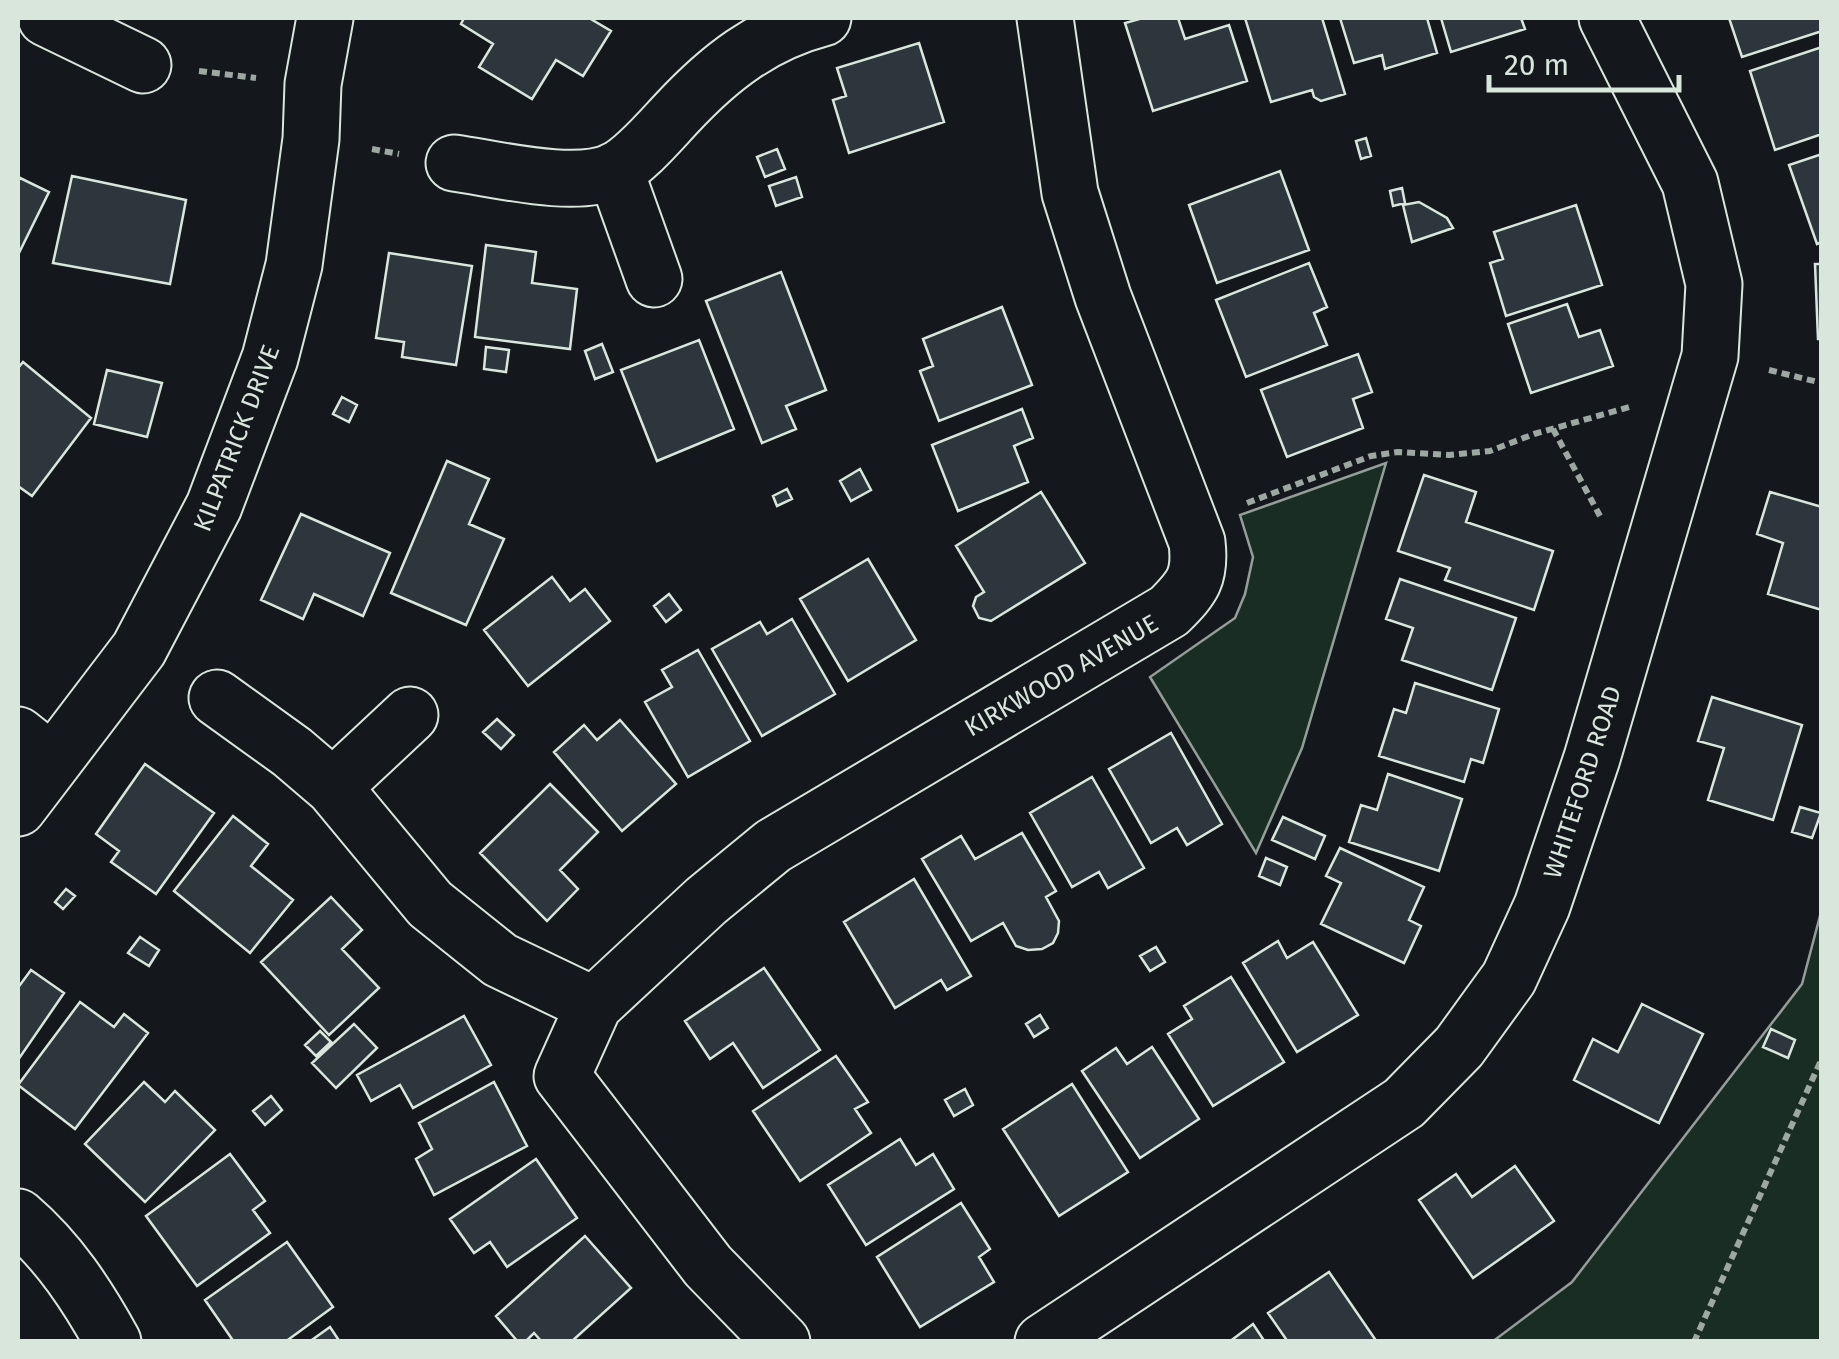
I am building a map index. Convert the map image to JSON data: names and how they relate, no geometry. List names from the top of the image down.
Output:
{
  "streets": {
    "street": ["KILPATRICK DRIVE", "KIRKWOOD AVENUE", "WHITEFORD ROAD"]
  },
  "scale_bar": "20 m"
}
